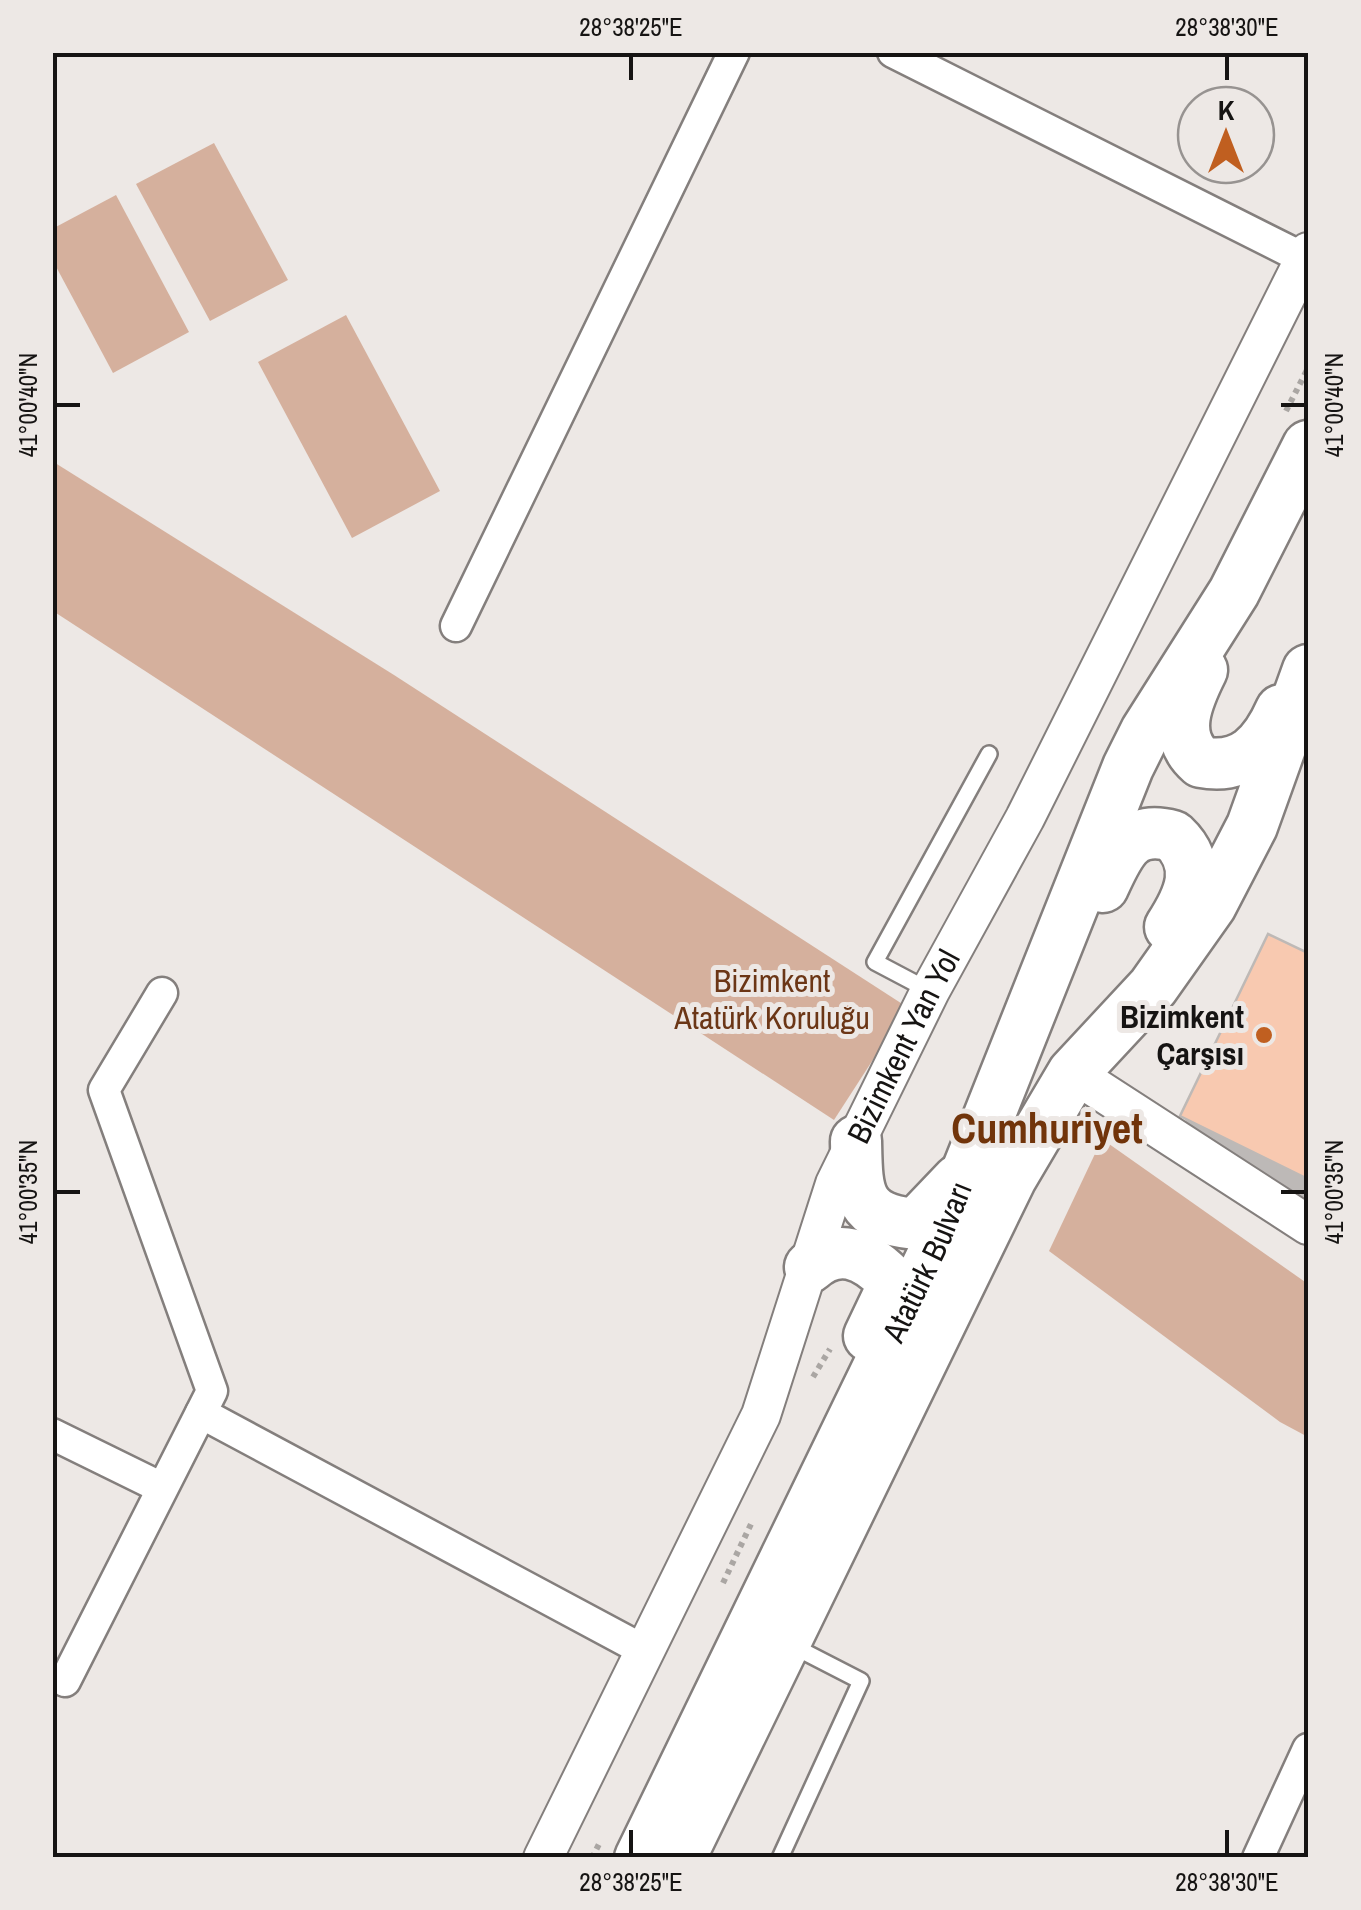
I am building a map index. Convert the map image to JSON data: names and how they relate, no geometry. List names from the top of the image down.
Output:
{
  "streets": {
    "main road": ["Atatürk Bulvarı"],
    "street": ["Bizimkent Yan Yol"]
  },
  "districts": ["Cumhuriyet"],
  "parks": ["Bizimkent Atatürk Koruluğu"],
  "places": ["Bizimkent Çarşısı"],
  "north": "top",
  "coordinates": [
    "28°38'25\"E",
    "28°38'30\"E",
    "41°00'40\"N",
    "41°00'35\"N"
  ]
}
